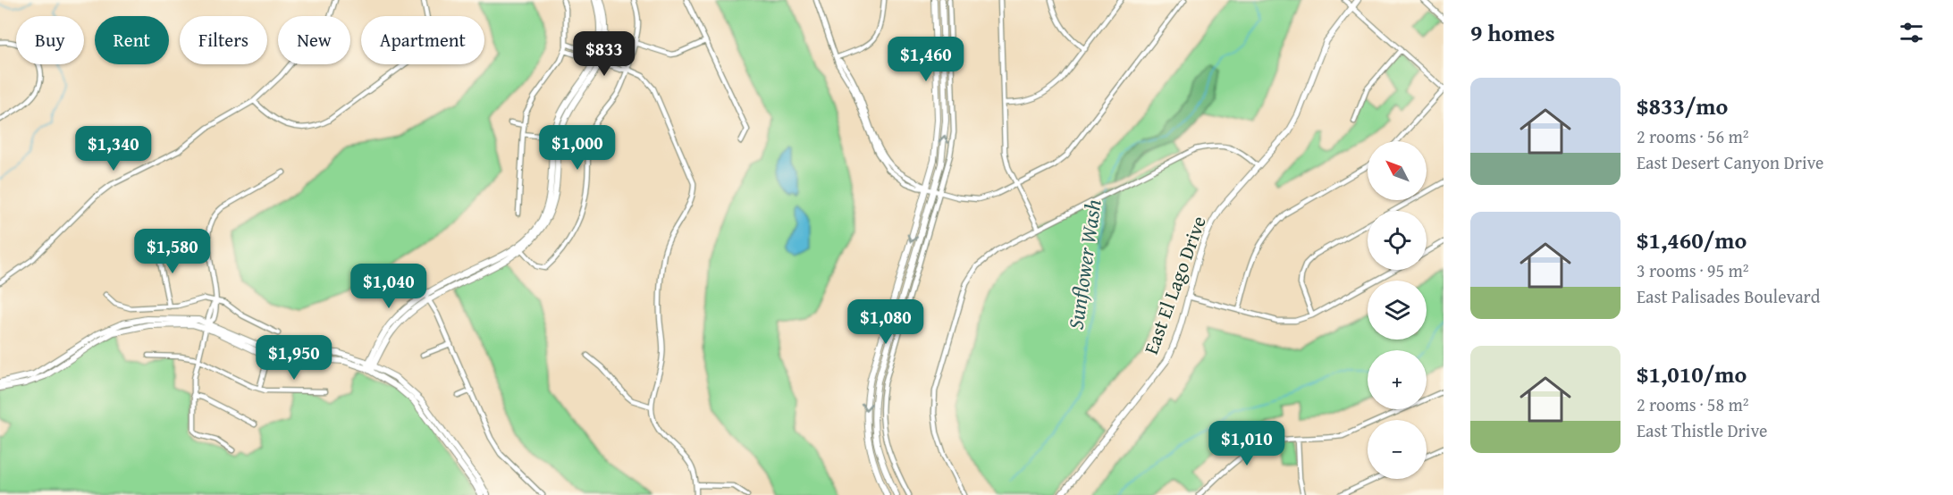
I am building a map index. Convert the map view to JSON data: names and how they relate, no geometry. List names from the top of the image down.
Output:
{
  "streets": {
    "street": ["East El Lago Drive"]
  },
  "water": ["Sunflower Wash"],
  "north": "top left",
  "page": {
    "heading": "9 homes",
    "chip": [
      "Buy",
      "Rent",
      "Filters",
      "New",
      "Apartment"
    ],
    "price": [
      "$833",
      "$1,460",
      "$1,000",
      "$1,340",
      "$1,580",
      "$1,040",
      "$1,080",
      "$1,950",
      "$1,010"
    ],
    "list": [
      {
        "name": "$833/mo",
        "note": "2 rooms · 56 m² · East Desert Canyon Drive"
      },
      {
        "name": "$1,460/mo",
        "note": "3 rooms · 95 m² · East Palisades Boulevard"
      },
      {
        "name": "$1,010/mo",
        "note": "2 rooms · 58 m² · East Thistle Drive"
      }
    ],
    "map_buttons": ["+", "−"]
  }
}
